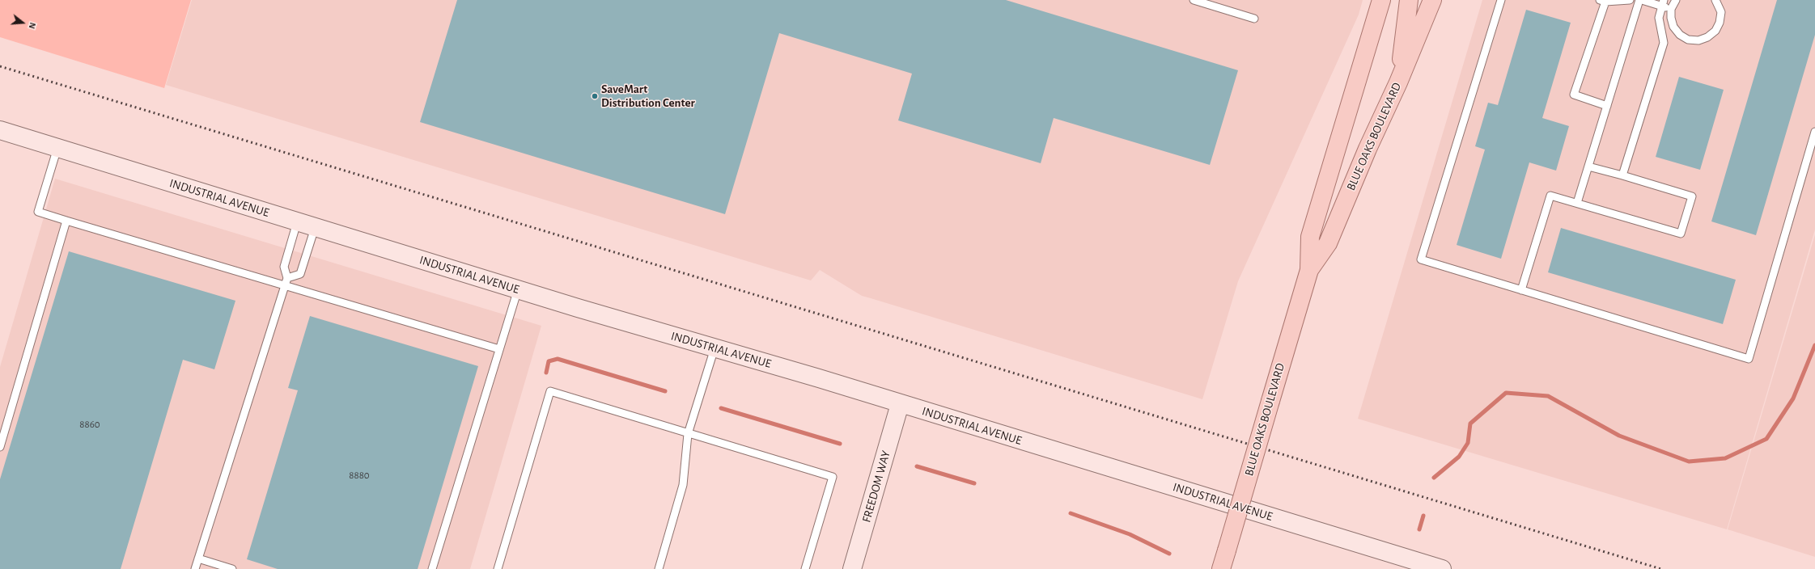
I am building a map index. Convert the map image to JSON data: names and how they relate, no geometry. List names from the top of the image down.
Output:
{
  "streets": {
    "main road": ["BLUE OAKS BOULEVARD"],
    "street": ["INDUSTRIAL AVENUE", "FREEDOM WAY"]
  },
  "crossings": [
    ["INDUSTRIAL AVENUE", "FREEDOM WAY"]
  ],
  "places": ["SaveMart Distribution Center"],
  "house_numbers": ["8860", "8880"],
  "north": "right"
}
